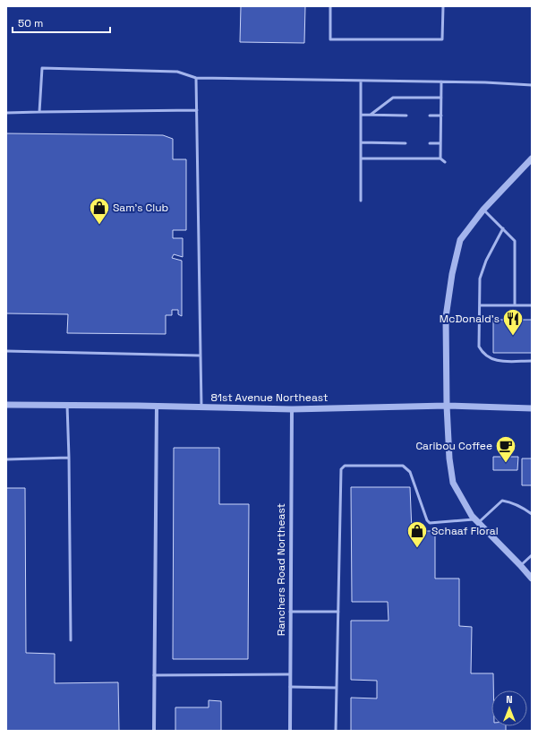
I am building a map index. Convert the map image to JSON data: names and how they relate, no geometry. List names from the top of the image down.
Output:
{
  "streets": {
    "street": ["81st Avenue Northeast", "Ranchers Road Northeast"]
  },
  "crossings": [
    ["81st Avenue Northeast", "Ranchers Road Northeast"]
  ],
  "places": {
    "shop": ["Sam's Club", "Schaaf Floral"],
    "restaurant": ["McDonald's"],
    "cafe": ["Caribou Coffee"]
  },
  "scale_bar": "50 m",
  "north": "top"
}
